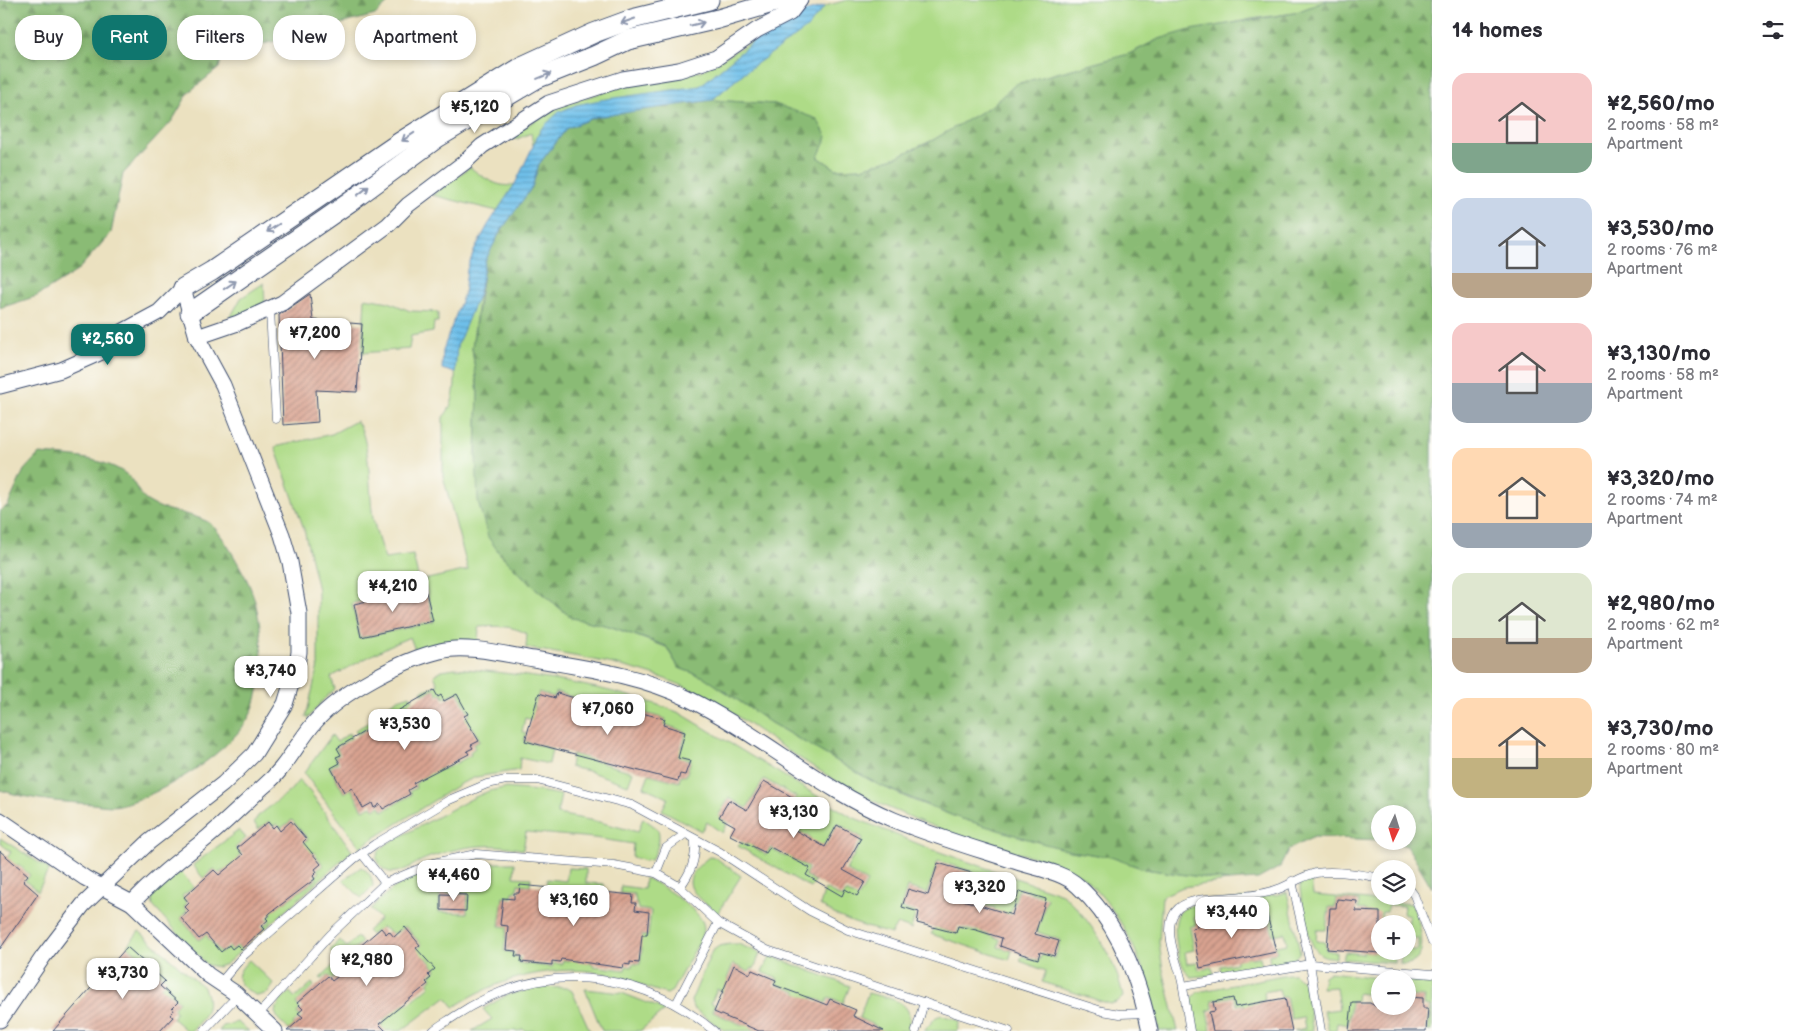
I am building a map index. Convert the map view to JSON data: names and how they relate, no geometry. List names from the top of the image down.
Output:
{
  "north": "bottom",
  "page": {
    "heading": "14 homes",
    "chip": [
      "Buy",
      "Rent",
      "Filters",
      "New",
      "Apartment"
    ],
    "list": [
      {
        "name": "¥2,560/mo",
        "note": "2 rooms · 58 m² · Apartment"
      },
      {
        "name": "¥3,530/mo",
        "note": "2 rooms · 76 m² · Apartment"
      },
      {
        "name": "¥3,130/mo",
        "note": "2 rooms · 58 m² · Apartment"
      },
      {
        "name": "¥3,320/mo",
        "note": "2 rooms · 74 m² · Apartment"
      },
      {
        "name": "¥2,980/mo",
        "note": "2 rooms · 62 m² · Apartment"
      },
      {
        "name": "¥3,730/mo",
        "note": "2 rooms · 80 m² · Apartment"
      }
    ],
    "price": [
      "¥5,120",
      "¥7,200",
      "¥2,560",
      "¥4,210",
      "¥3,740",
      "¥7,060",
      "¥3,530",
      "¥3,130",
      "¥4,460",
      "¥3,320",
      "¥3,160",
      "¥3,440",
      "¥2,980",
      "¥3,730"
    ],
    "map_buttons": ["+", "−"]
  }
}
